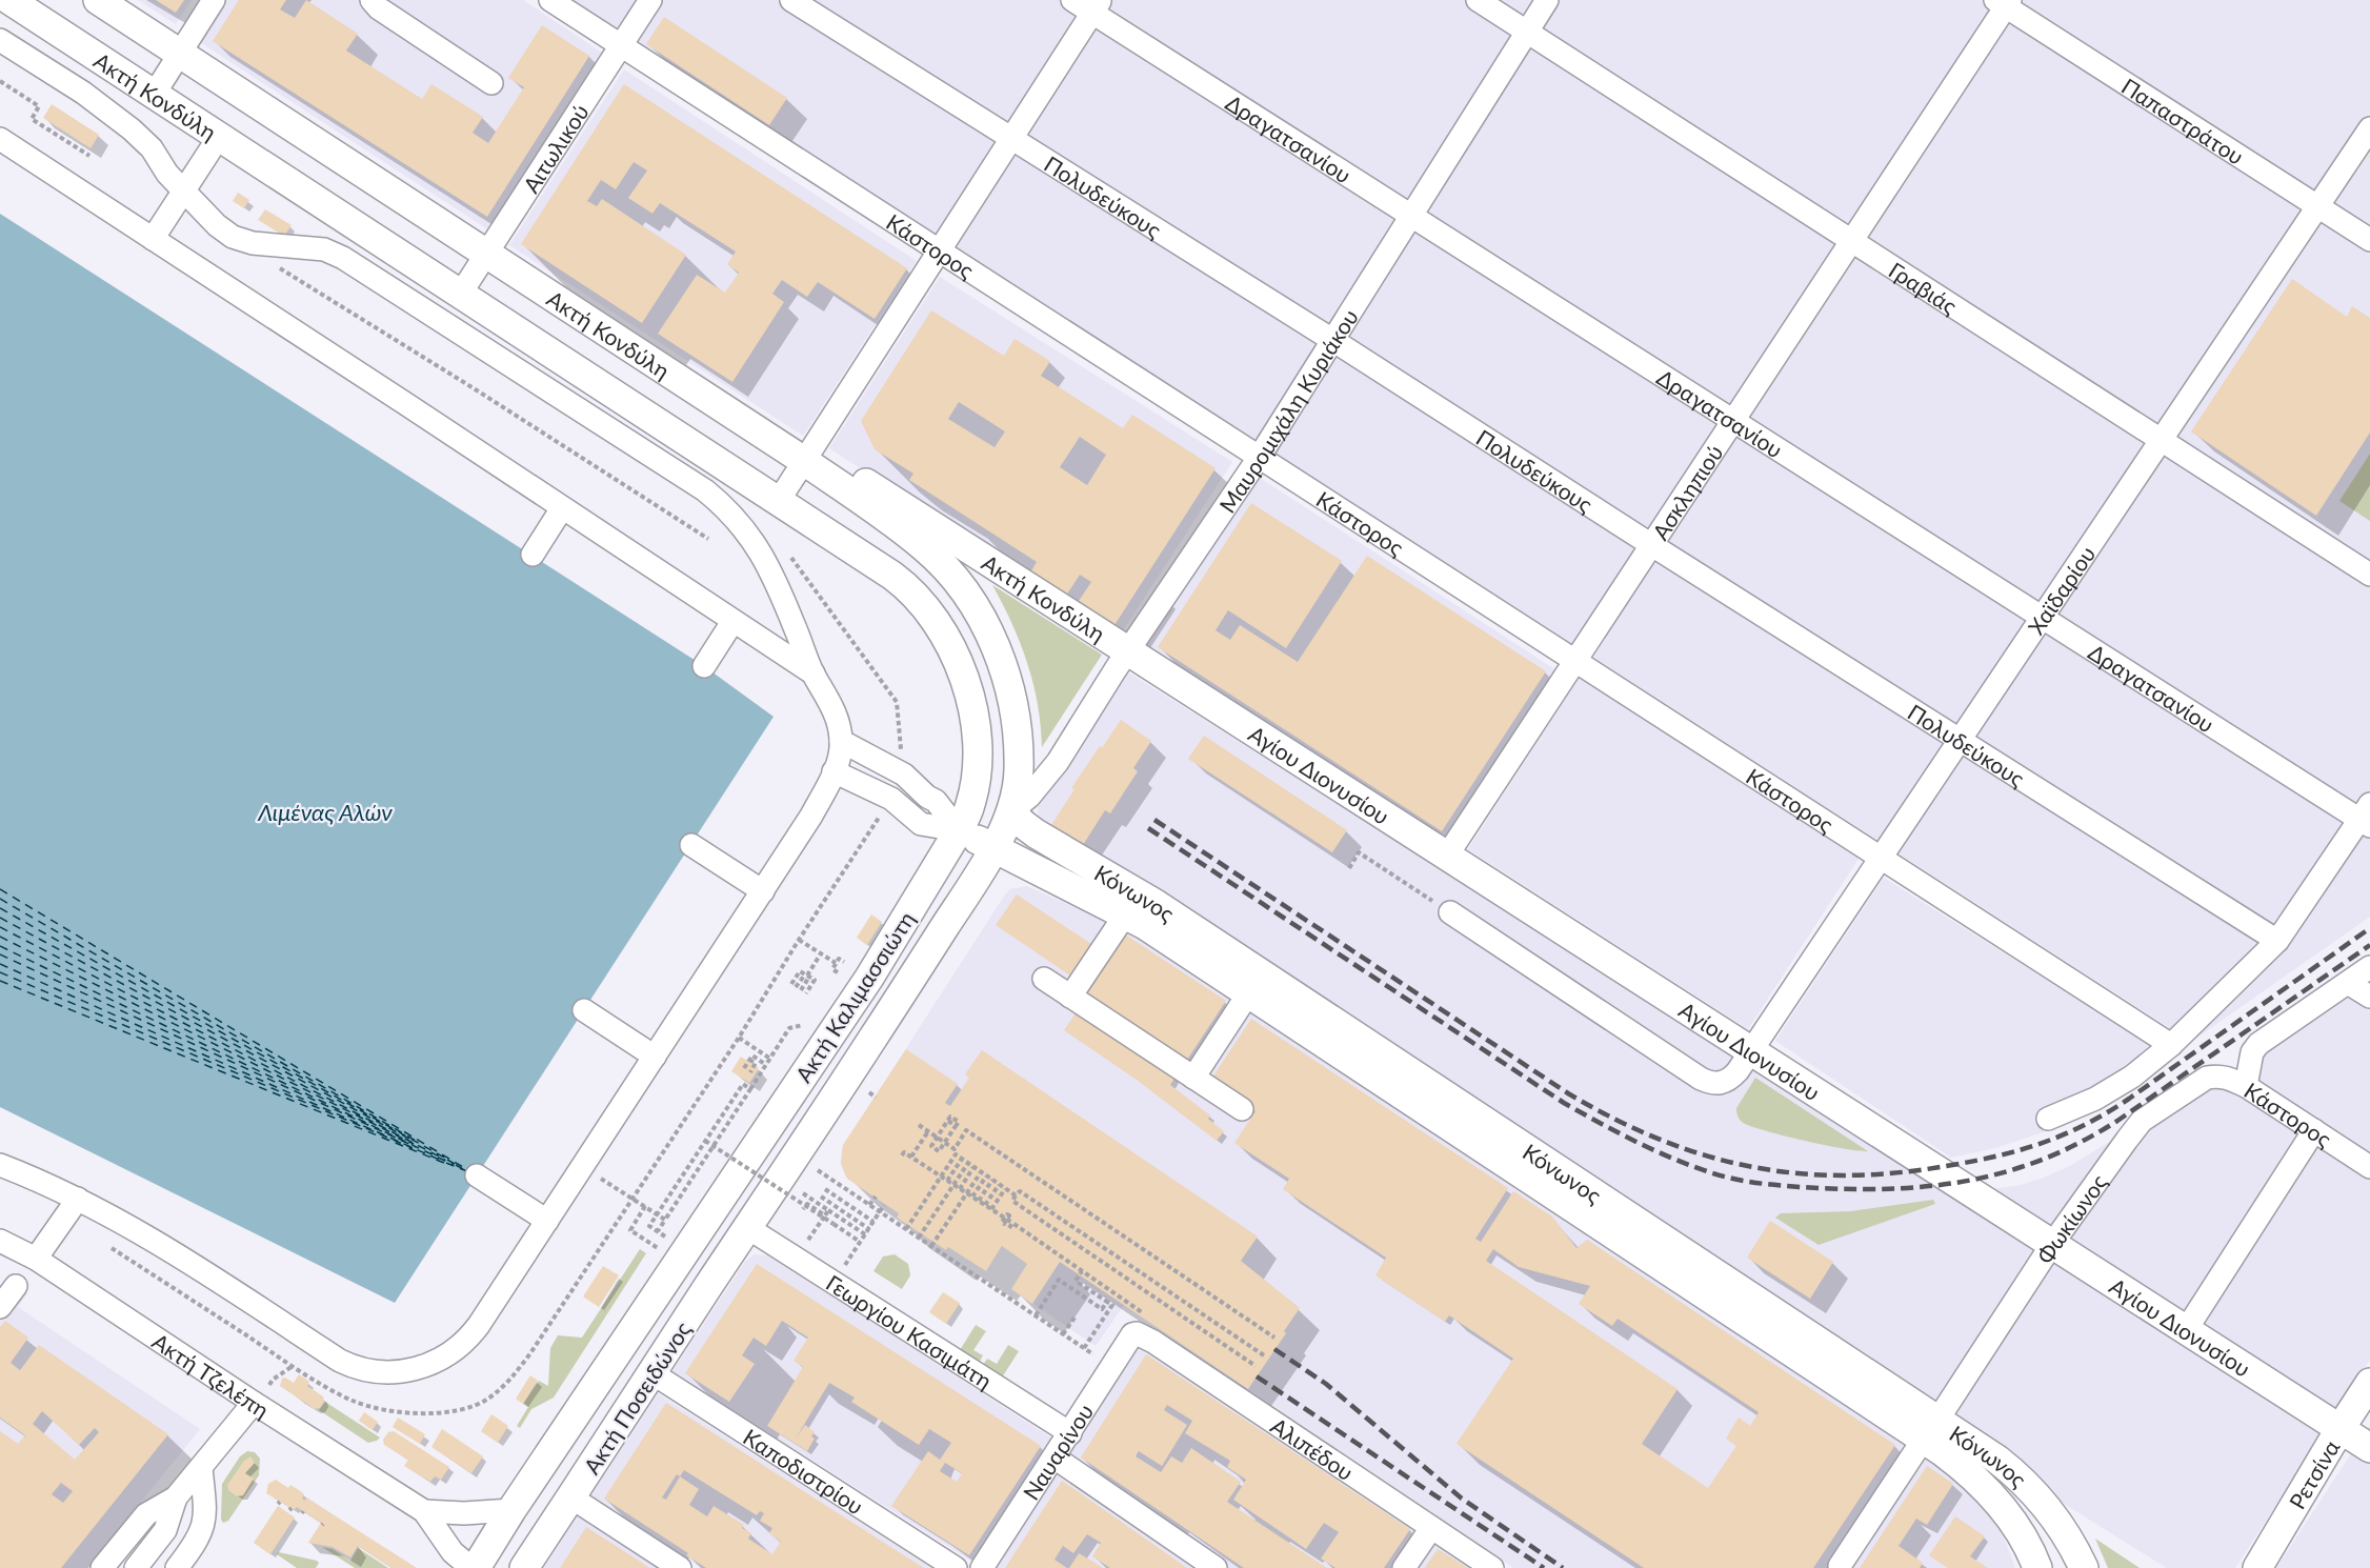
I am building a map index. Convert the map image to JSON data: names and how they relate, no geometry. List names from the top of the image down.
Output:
{
  "streets": {
    "main road": [
      "Ακτή Κονδύλη",
      "Αγίου Διονυσίου",
      "Κόνωνος",
      "Ακτή Καλιμασσιώτη",
      "Ακτή Ποσειδώνος",
      "Ρετσίνα"
    ],
    "street": [
      "Παπαστράτου",
      "Δραγατσανίου",
      "Αιτωλικού",
      "Πολυδεύκους",
      "Κάστορος",
      "Γραβιάς",
      "Μαυρομιχάλη Κυριάκου",
      "Ασκληπιού",
      "Χαϊδαρίου",
      "Φωκίωνος",
      "Γεωργίου Κασιμάτη",
      "Ακτή Τζελέπη",
      "Αλιπέδου",
      "Ναυαρίνου",
      "Καποδιστρίου"
    ]
  },
  "crossings": [
    ["Ακτή Κονδύλη", "Αιτωλικού"],
    ["Ακτή Κονδύλη", "Μαυρομιχάλη Κυριάκου"],
    ["Ακτή Κονδύλη", "Αγίου Διονυσίου"],
    ["Ακτή Κονδύλη", "Ακτή Καλιμασσιώτη"],
    ["Παπαστράτου", "Ασκληπιού"],
    ["Παπαστράτου", "Χαϊδαρίου"],
    ["Δραγατσανίου", "Μαυρομιχάλη Κυριάκου"],
    ["Δραγατσανίου", "Ασκληπιού"],
    ["Δραγατσανίου", "Χαϊδαρίου"],
    ["Αιτωλικού", "Κάστορος"],
    ["Πολυδεύκους", "Μαυρομιχάλη Κυριάκου"],
    ["Πολυδεύκους", "Ασκληπιού"],
    ["Πολυδεύκους", "Χαϊδαρίου"],
    ["Κάστορος", "Μαυρομιχάλη Κυριάκου"],
    ["Κάστορος", "Ασκληπιού"],
    ["Κάστορος", "Χαϊδαρίου"],
    ["Κάστορος", "Φωκίωνος"],
    ["Γραβιάς", "Μαυρομιχάλη Κυριάκου"],
    ["Γραβιάς", "Ασκληπιού"],
    ["Γραβιάς", "Χαϊδαρίου"],
    ["Μαυρομιχάλη Κυριάκου", "Αγίου Διονυσίου"],
    ["Μαυρομιχάλη Κυριάκου", "Κόνωνος"],
    ["Μαυρομιχάλη Κυριάκου", "Ακτή Καλιμασσιώτη"],
    ["Ασκληπιού", "Αγίου Διονυσίου"],
    ["Χαϊδαρίου", "Αγίου Διονυσίου"],
    ["Αγίου Διονυσίου", "Φωκίωνος"],
    ["Αγίου Διονυσίου", "Ρετσίνα"],
    ["Κόνωνος", "Ακτή Καλιμασσιώτη"],
    ["Κόνωνος", "Φωκίωνος"],
    ["Ακτή Καλιμασσιώτη", "Γεωργίου Κασιμάτη"],
    ["Ακτή Καλιμασσιώτη", "Ακτή Ποσειδώνος"],
    ["Γεωργίου Κασιμάτη", "Ακτή Ποσειδώνος"],
    ["Γεωργίου Κασιμάτη", "Ναυαρίνου"],
    ["Ακτή Ποσειδώνος", "Καποδιστρίου"],
    ["Αλιπέδου", "Ναυαρίνου"]
  ],
  "water": ["Λιμένας Αλών"]
}
